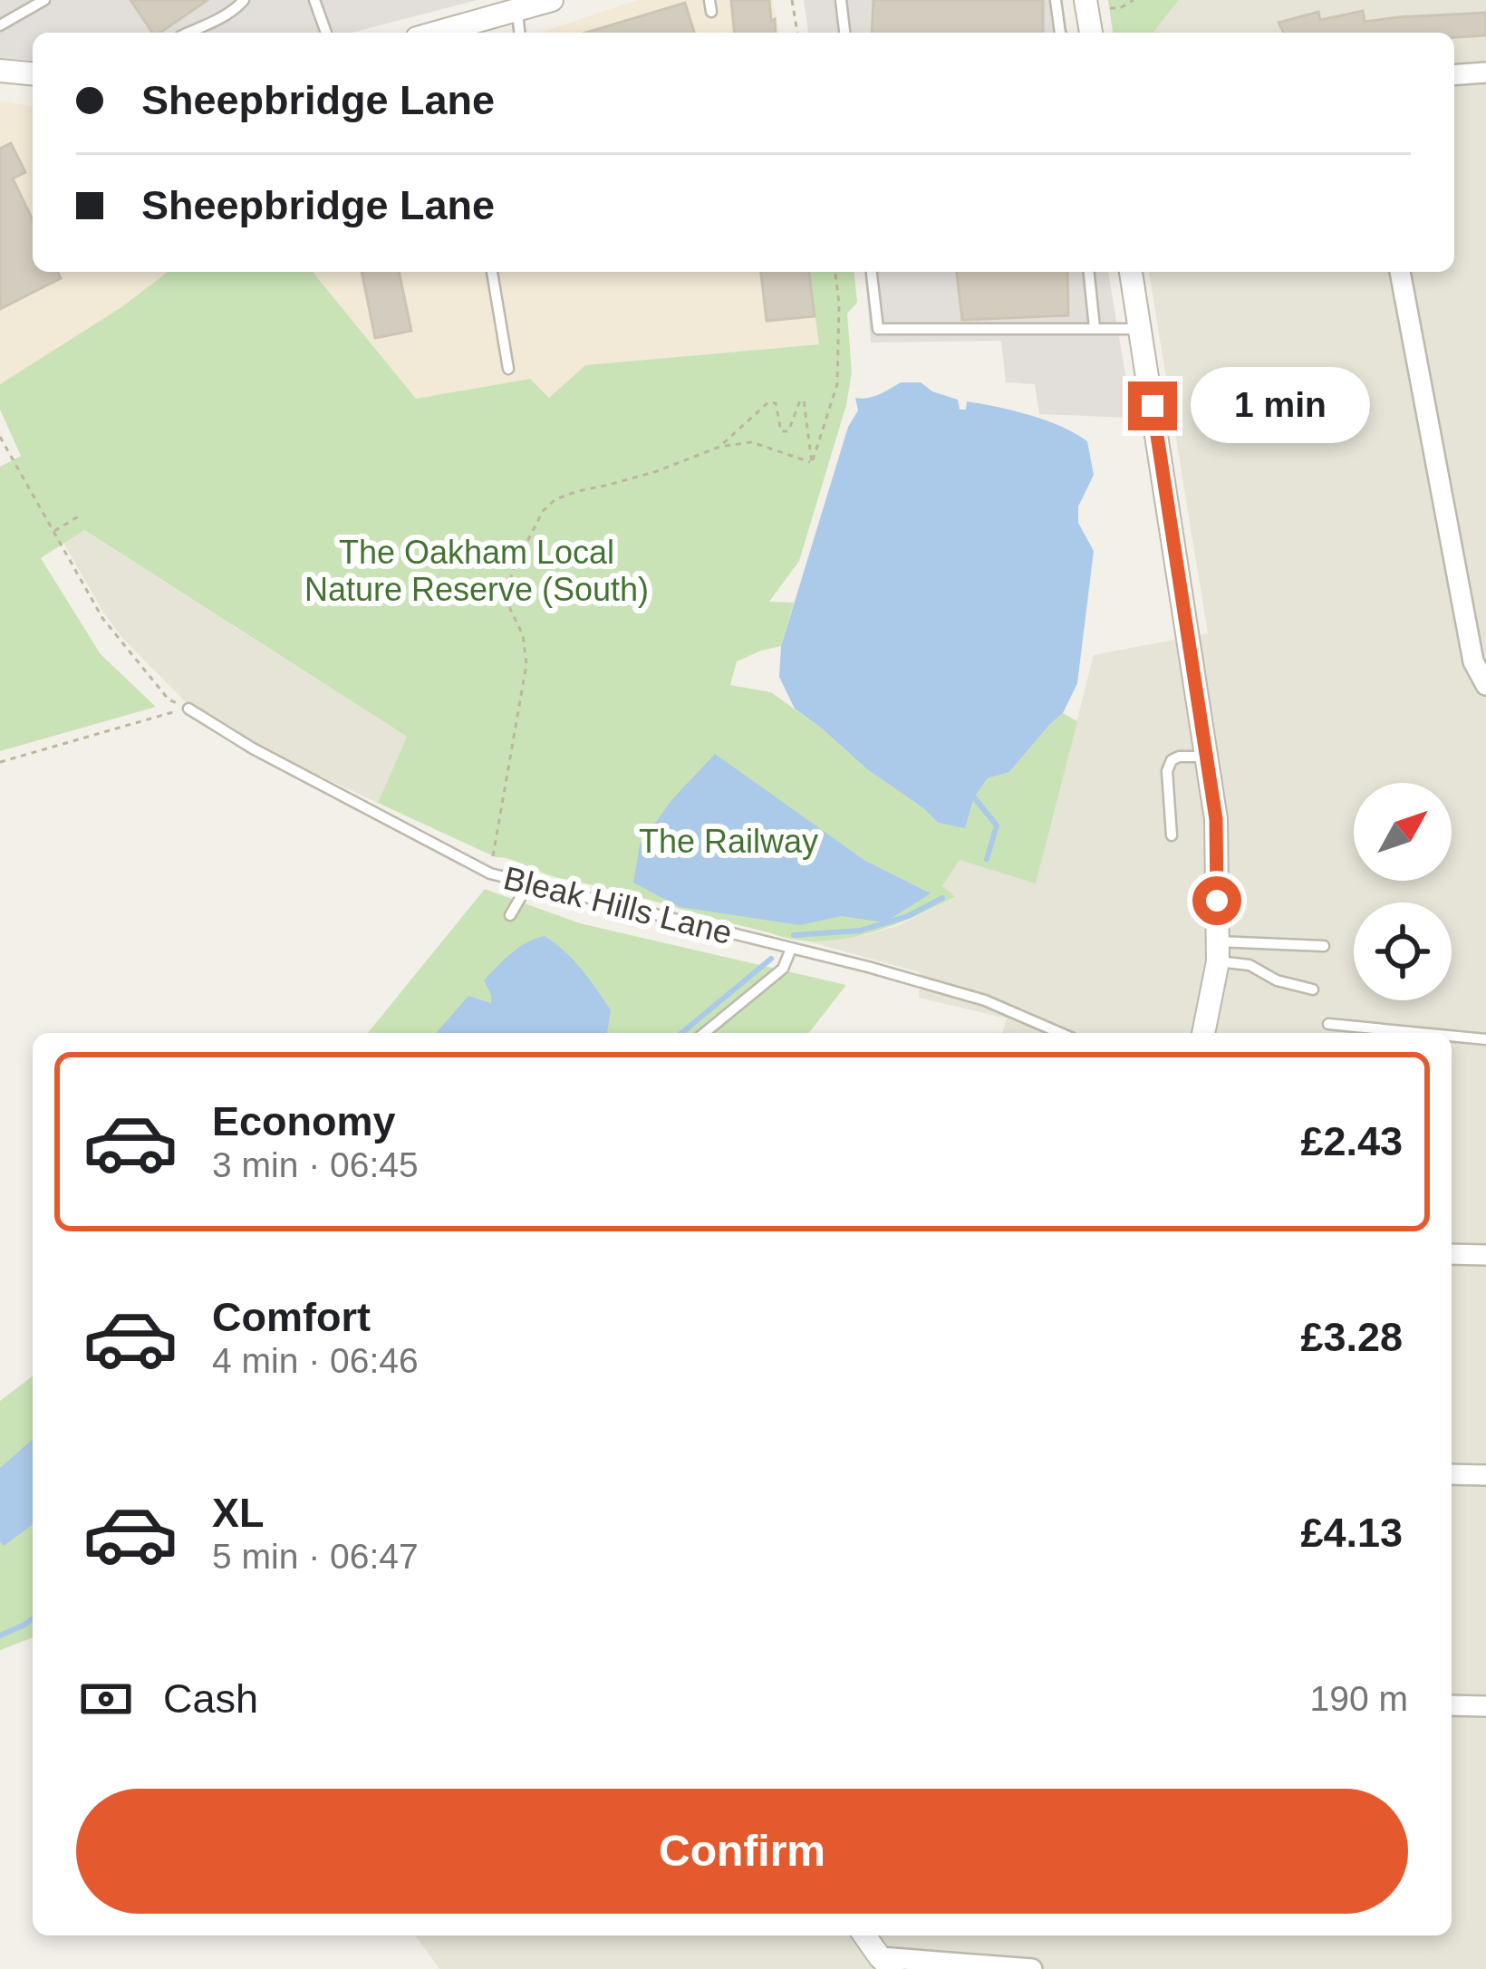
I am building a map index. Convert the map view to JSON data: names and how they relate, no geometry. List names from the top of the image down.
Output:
{
  "streets": {
    "lane": ["Bleak Hills Lane"]
  },
  "parks": ["The Oakham Local Nature Reserve (South)", "The Railway"],
  "north": "top right",
  "page": {
    "banner": ["Sheepbridge Lane", "Sheepbridge Lane"],
    "bubble": "1 min",
    "list": [
      {
        "name": "Economy",
        "note": "3 min · 06:45",
        "value": "£2.43"
      },
      {
        "name": "Comfort",
        "note": "4 min · 06:46",
        "value": "£3.28"
      },
      {
        "name": "XL",
        "note": "5 min · 06:47",
        "value": "£4.13"
      }
    ],
    "pay": ["Cash", "190 m"],
    "buttons": "Confirm"
  }
}
